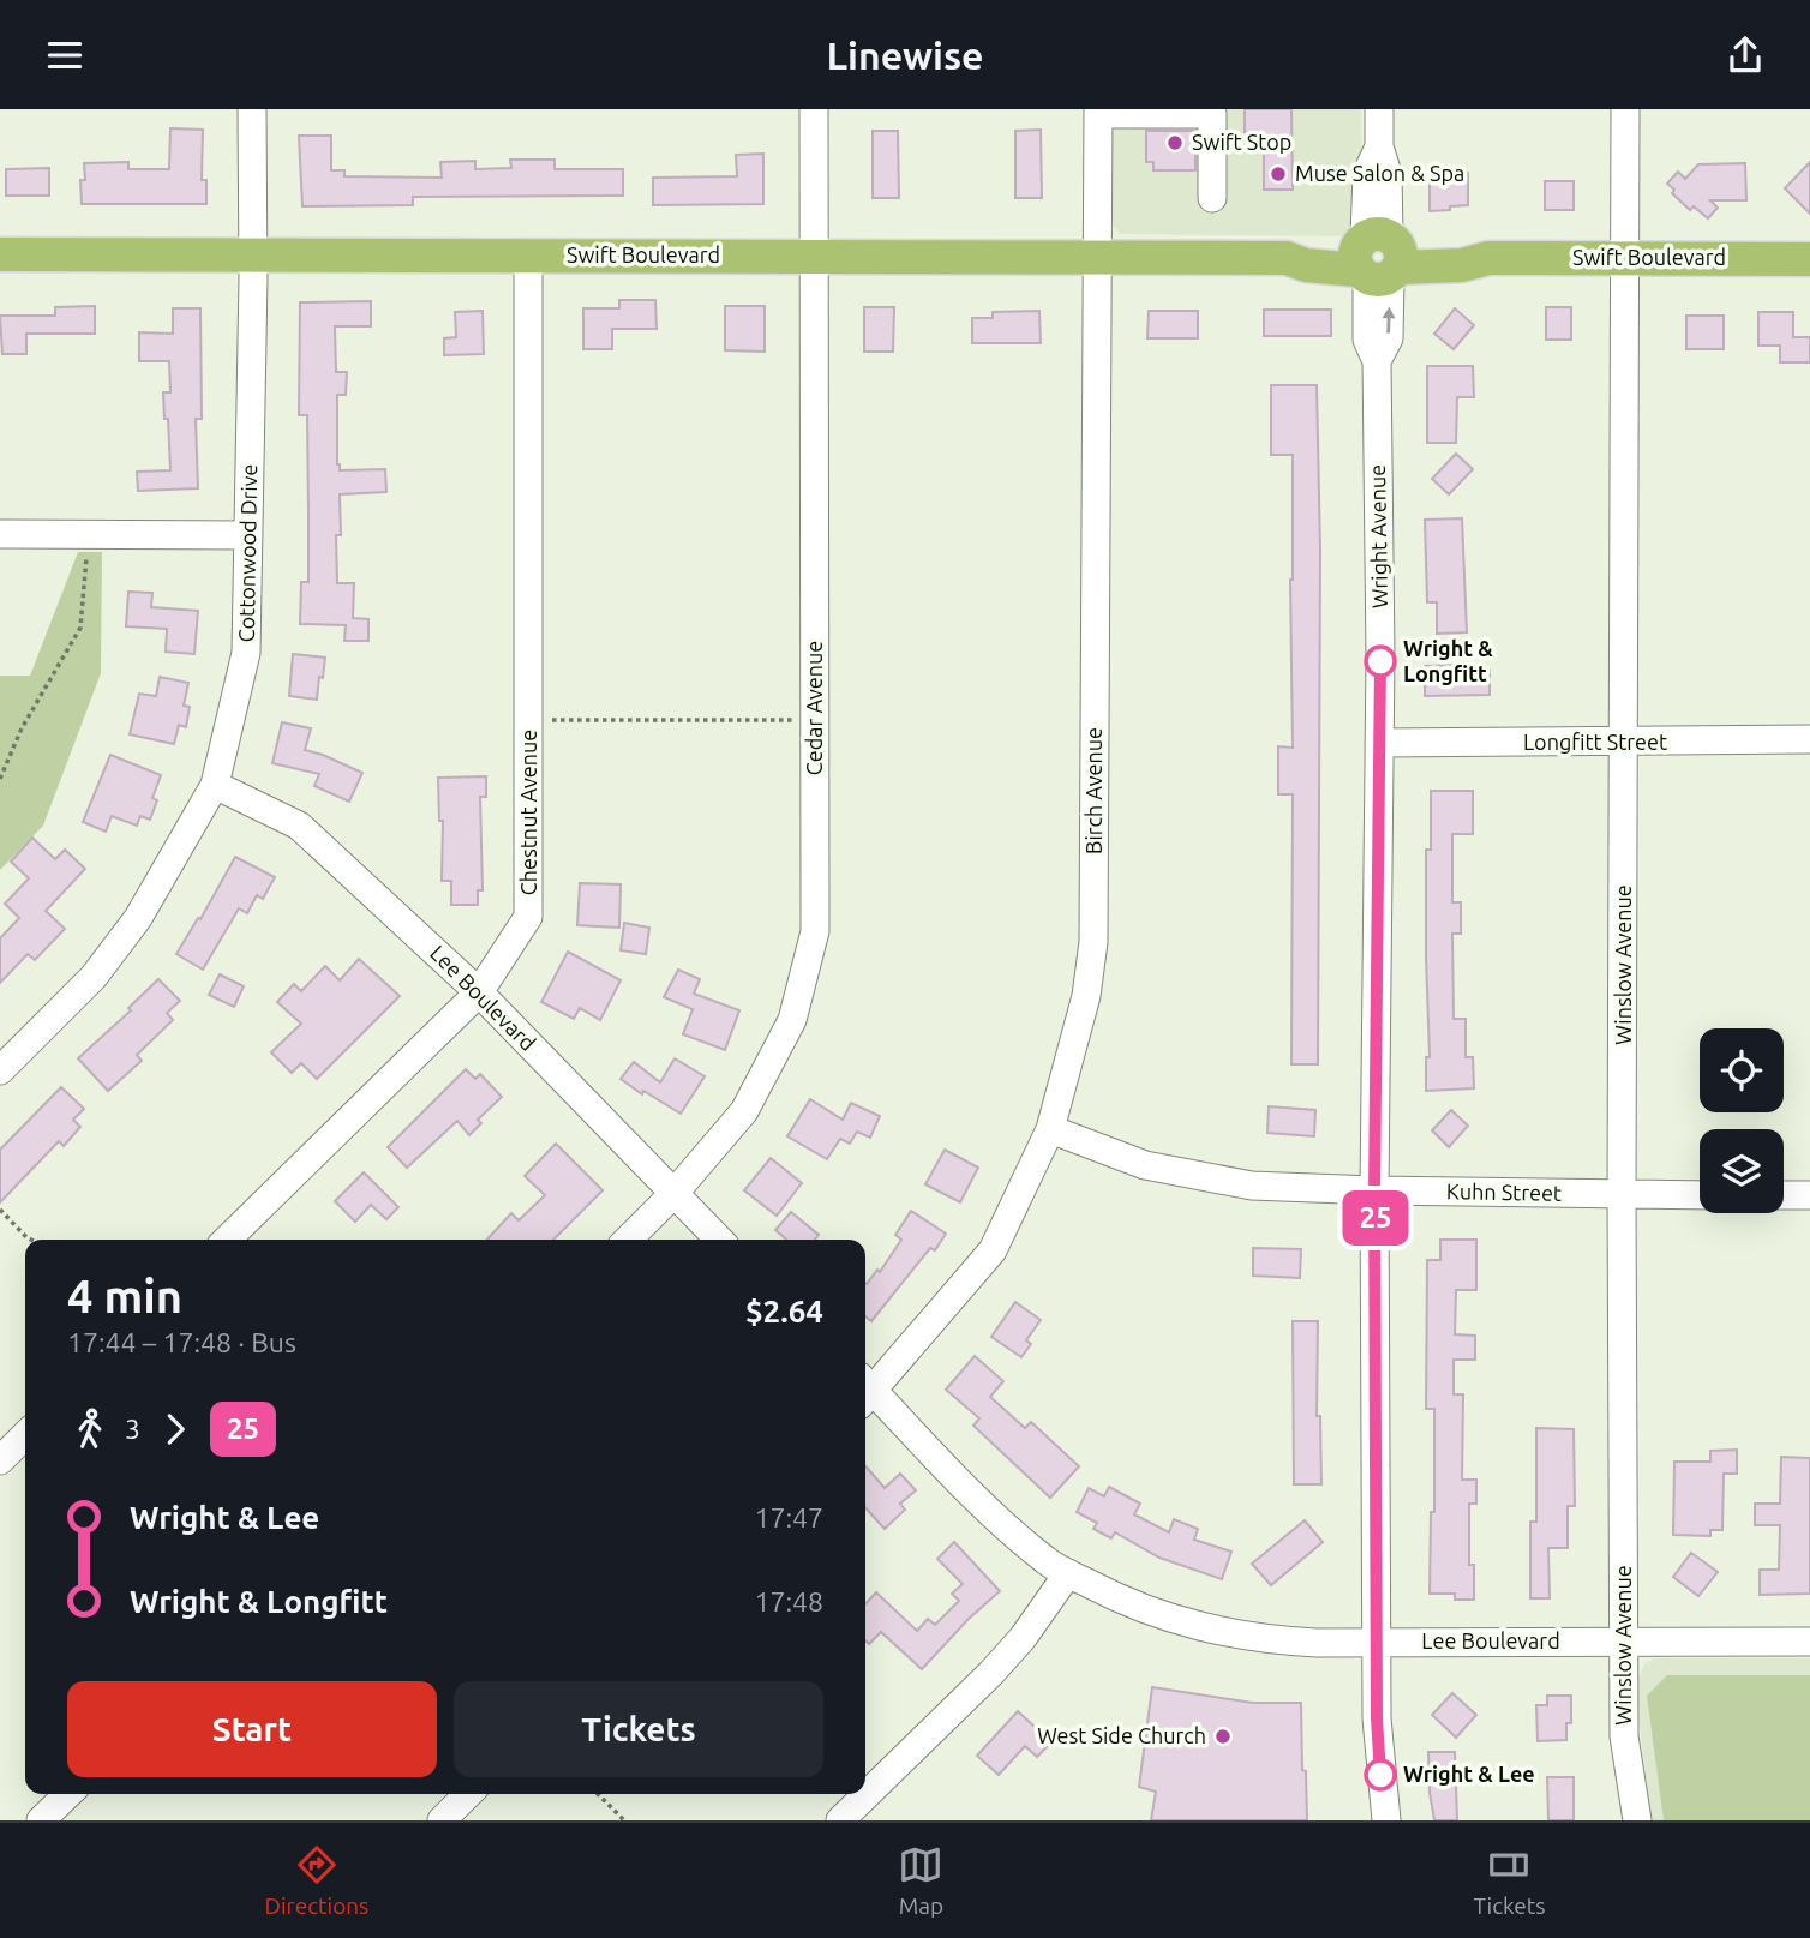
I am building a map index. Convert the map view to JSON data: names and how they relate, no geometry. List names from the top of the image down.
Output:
{
  "streets": {
    "main road": ["Swift Boulevard"],
    "street": [
      "Wright Avenue",
      "Cottonwood Drive",
      "Cedar Avenue",
      "Longfitt Street",
      "Birch Avenue",
      "Chestnut Avenue",
      "Winslow Avenue",
      "Lee Boulevard",
      "Kuhn Street"
    ]
  },
  "crossings": [
    ["Swift Boulevard", "Wright Avenue"],
    ["Swift Boulevard", "Cottonwood Drive"],
    ["Swift Boulevard", "Cedar Avenue"],
    ["Swift Boulevard", "Birch Avenue"],
    ["Swift Boulevard", "Chestnut Avenue"],
    ["Swift Boulevard", "Winslow Avenue"],
    ["Wright Avenue", "Longfitt Street"],
    ["Wright Avenue", "Lee Boulevard"],
    ["Wright Avenue", "Kuhn Street"],
    ["Cottonwood Drive", "Lee Boulevard"],
    ["Cedar Avenue", "Lee Boulevard"],
    ["Longfitt Street", "Winslow Avenue"],
    ["Birch Avenue", "Kuhn Street"],
    ["Chestnut Avenue", "Lee Boulevard"],
    ["Winslow Avenue", "Lee Boulevard"],
    ["Winslow Avenue", "Kuhn Street"]
  ],
  "places": [
    "Swift Stop",
    "Muse Salon & Spa",
    "Wright & Longfitt",
    "West Side Church",
    "Wright & Lee"
  ],
  "lines": ["bus line 25"],
  "page": {
    "header": "Linewise",
    "on_map": "25",
    "heading": ["4 min", "17:44 – 17:48 · Bus", "$2.64"],
    "legs": ["3", "25"],
    "list": [
      {
        "name": "Wright & Lee",
        "value": "17:47"
      },
      {
        "name": "Wright & Longfitt",
        "value": "17:48"
      }
    ],
    "buttons": ["Start", "Tickets"],
    "tabs": ["Directions", "Map", "Tickets"]
  }
}
